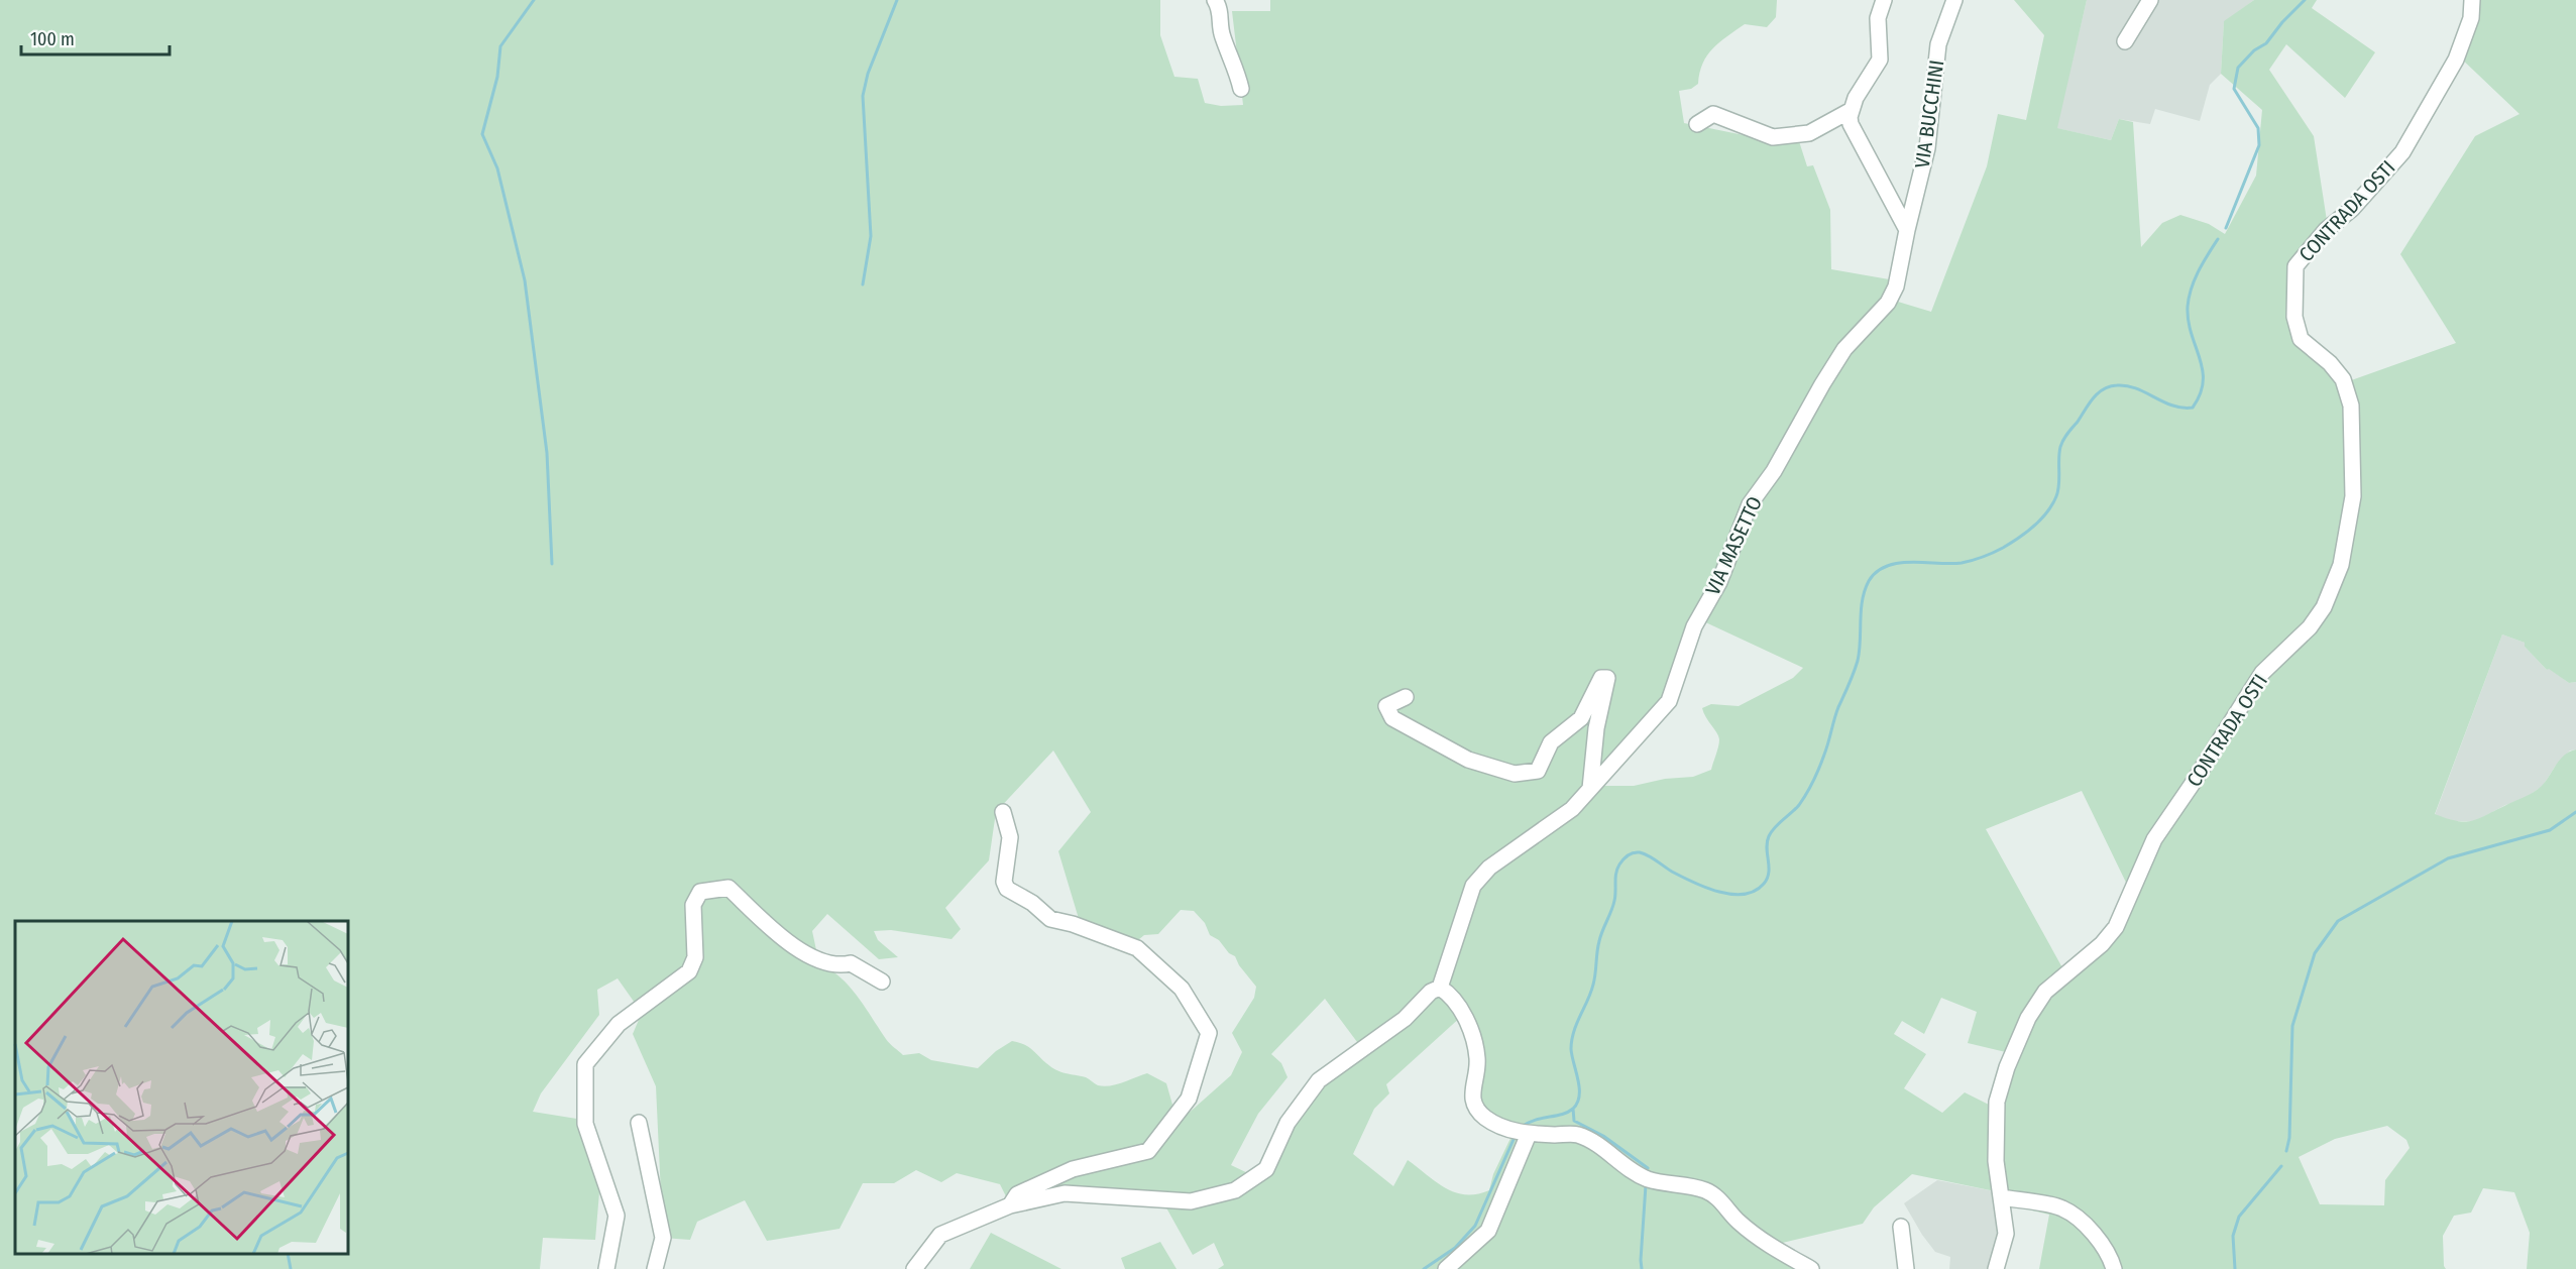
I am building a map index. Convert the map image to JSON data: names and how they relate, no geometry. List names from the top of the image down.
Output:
{
  "streets": {
    "street": ["VIA BUCCHINI", "CONTRADA OSTI", "VIA MASETTO"]
  },
  "crossings": [
    ["VIA BUCCHINI", "VIA MASETTO"]
  ],
  "scale_bar": "100 m"
}
